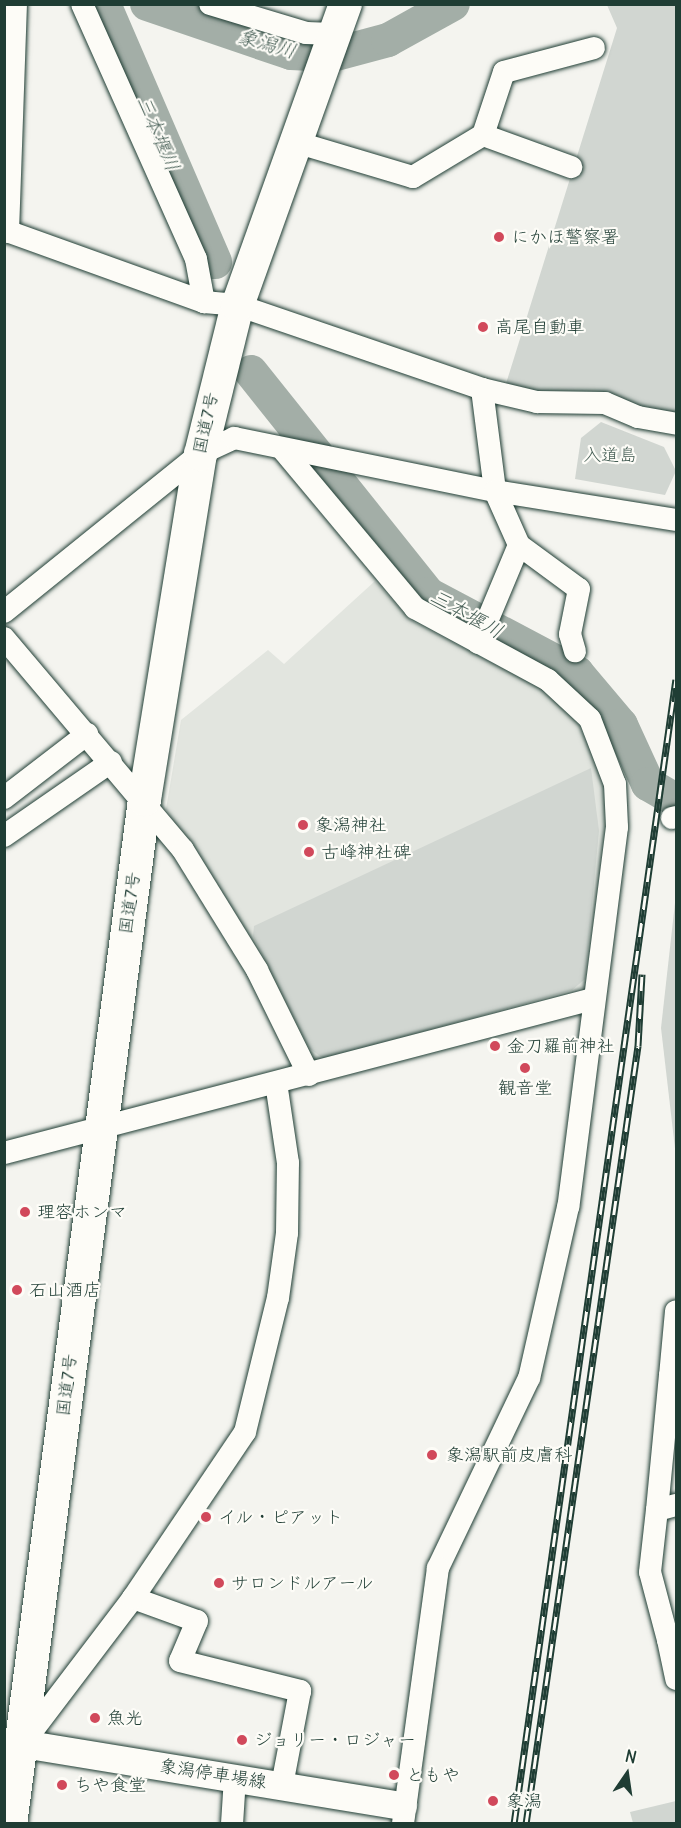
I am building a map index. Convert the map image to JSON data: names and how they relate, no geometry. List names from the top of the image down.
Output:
{
  "streets": {
    "highway": ["国道7号"],
    "main road": ["象潟停車場線"]
  },
  "crossings": [
    ["国道7号", "象潟停車場線"]
  ],
  "water": ["象潟川", "三本堰川"],
  "parks": ["入道島"],
  "places": [
    "にかほ警察署",
    "高尾自動車",
    "象潟神社",
    "古峰神社碑",
    "金刀羅前神社",
    "観音堂",
    "理容ホンマ",
    "石山酒店",
    "象潟駅前皮膚科",
    "イル・ピアット",
    "サロンドルアール",
    "魚光",
    "ジョリー・ロジャー",
    "ともや",
    "ちや食堂",
    "象潟"
  ],
  "north": "top"
}
